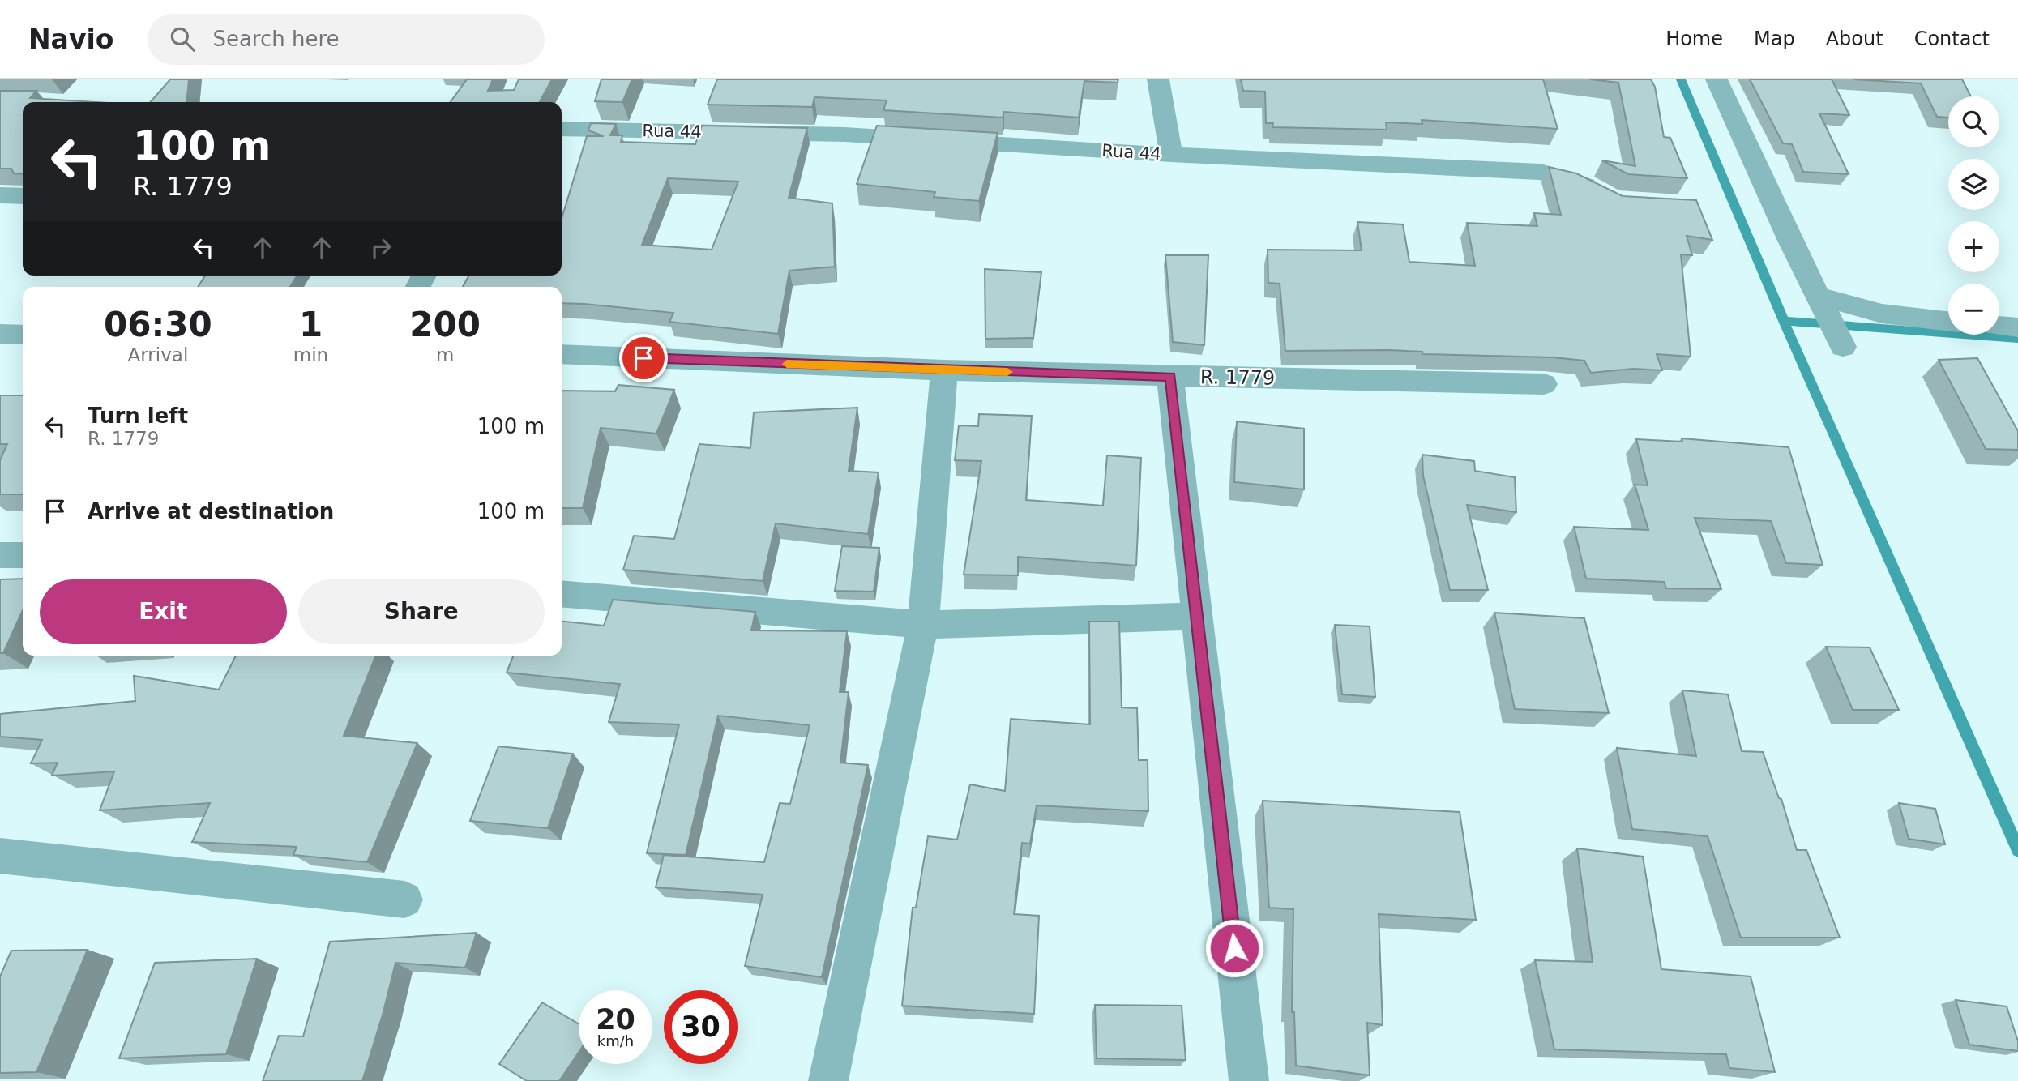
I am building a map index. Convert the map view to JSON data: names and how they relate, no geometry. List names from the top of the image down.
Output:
{
  "streets": {
    "street": ["Rua 44", "R. 1779"]
  },
  "page": {
    "header": "Navio",
    "search": "Search here",
    "nav": [
      "Home",
      "Map",
      "About",
      "Contact"
    ],
    "map_buttons": ["+", "−"],
    "turn": ["100 m", "R. 1779"],
    "eta": [
      "06:30",
      "Arrival",
      "1",
      "min",
      "200",
      "m"
    ],
    "list": [
      {
        "name": "Turn left",
        "note": "R. 1779",
        "value": "100 m"
      },
      {
        "name": "Arrive at destination",
        "value": "100 m"
      }
    ],
    "buttons": ["Exit", "Share"],
    "speed": "20 km/h",
    "limit": "30"
  }
}
